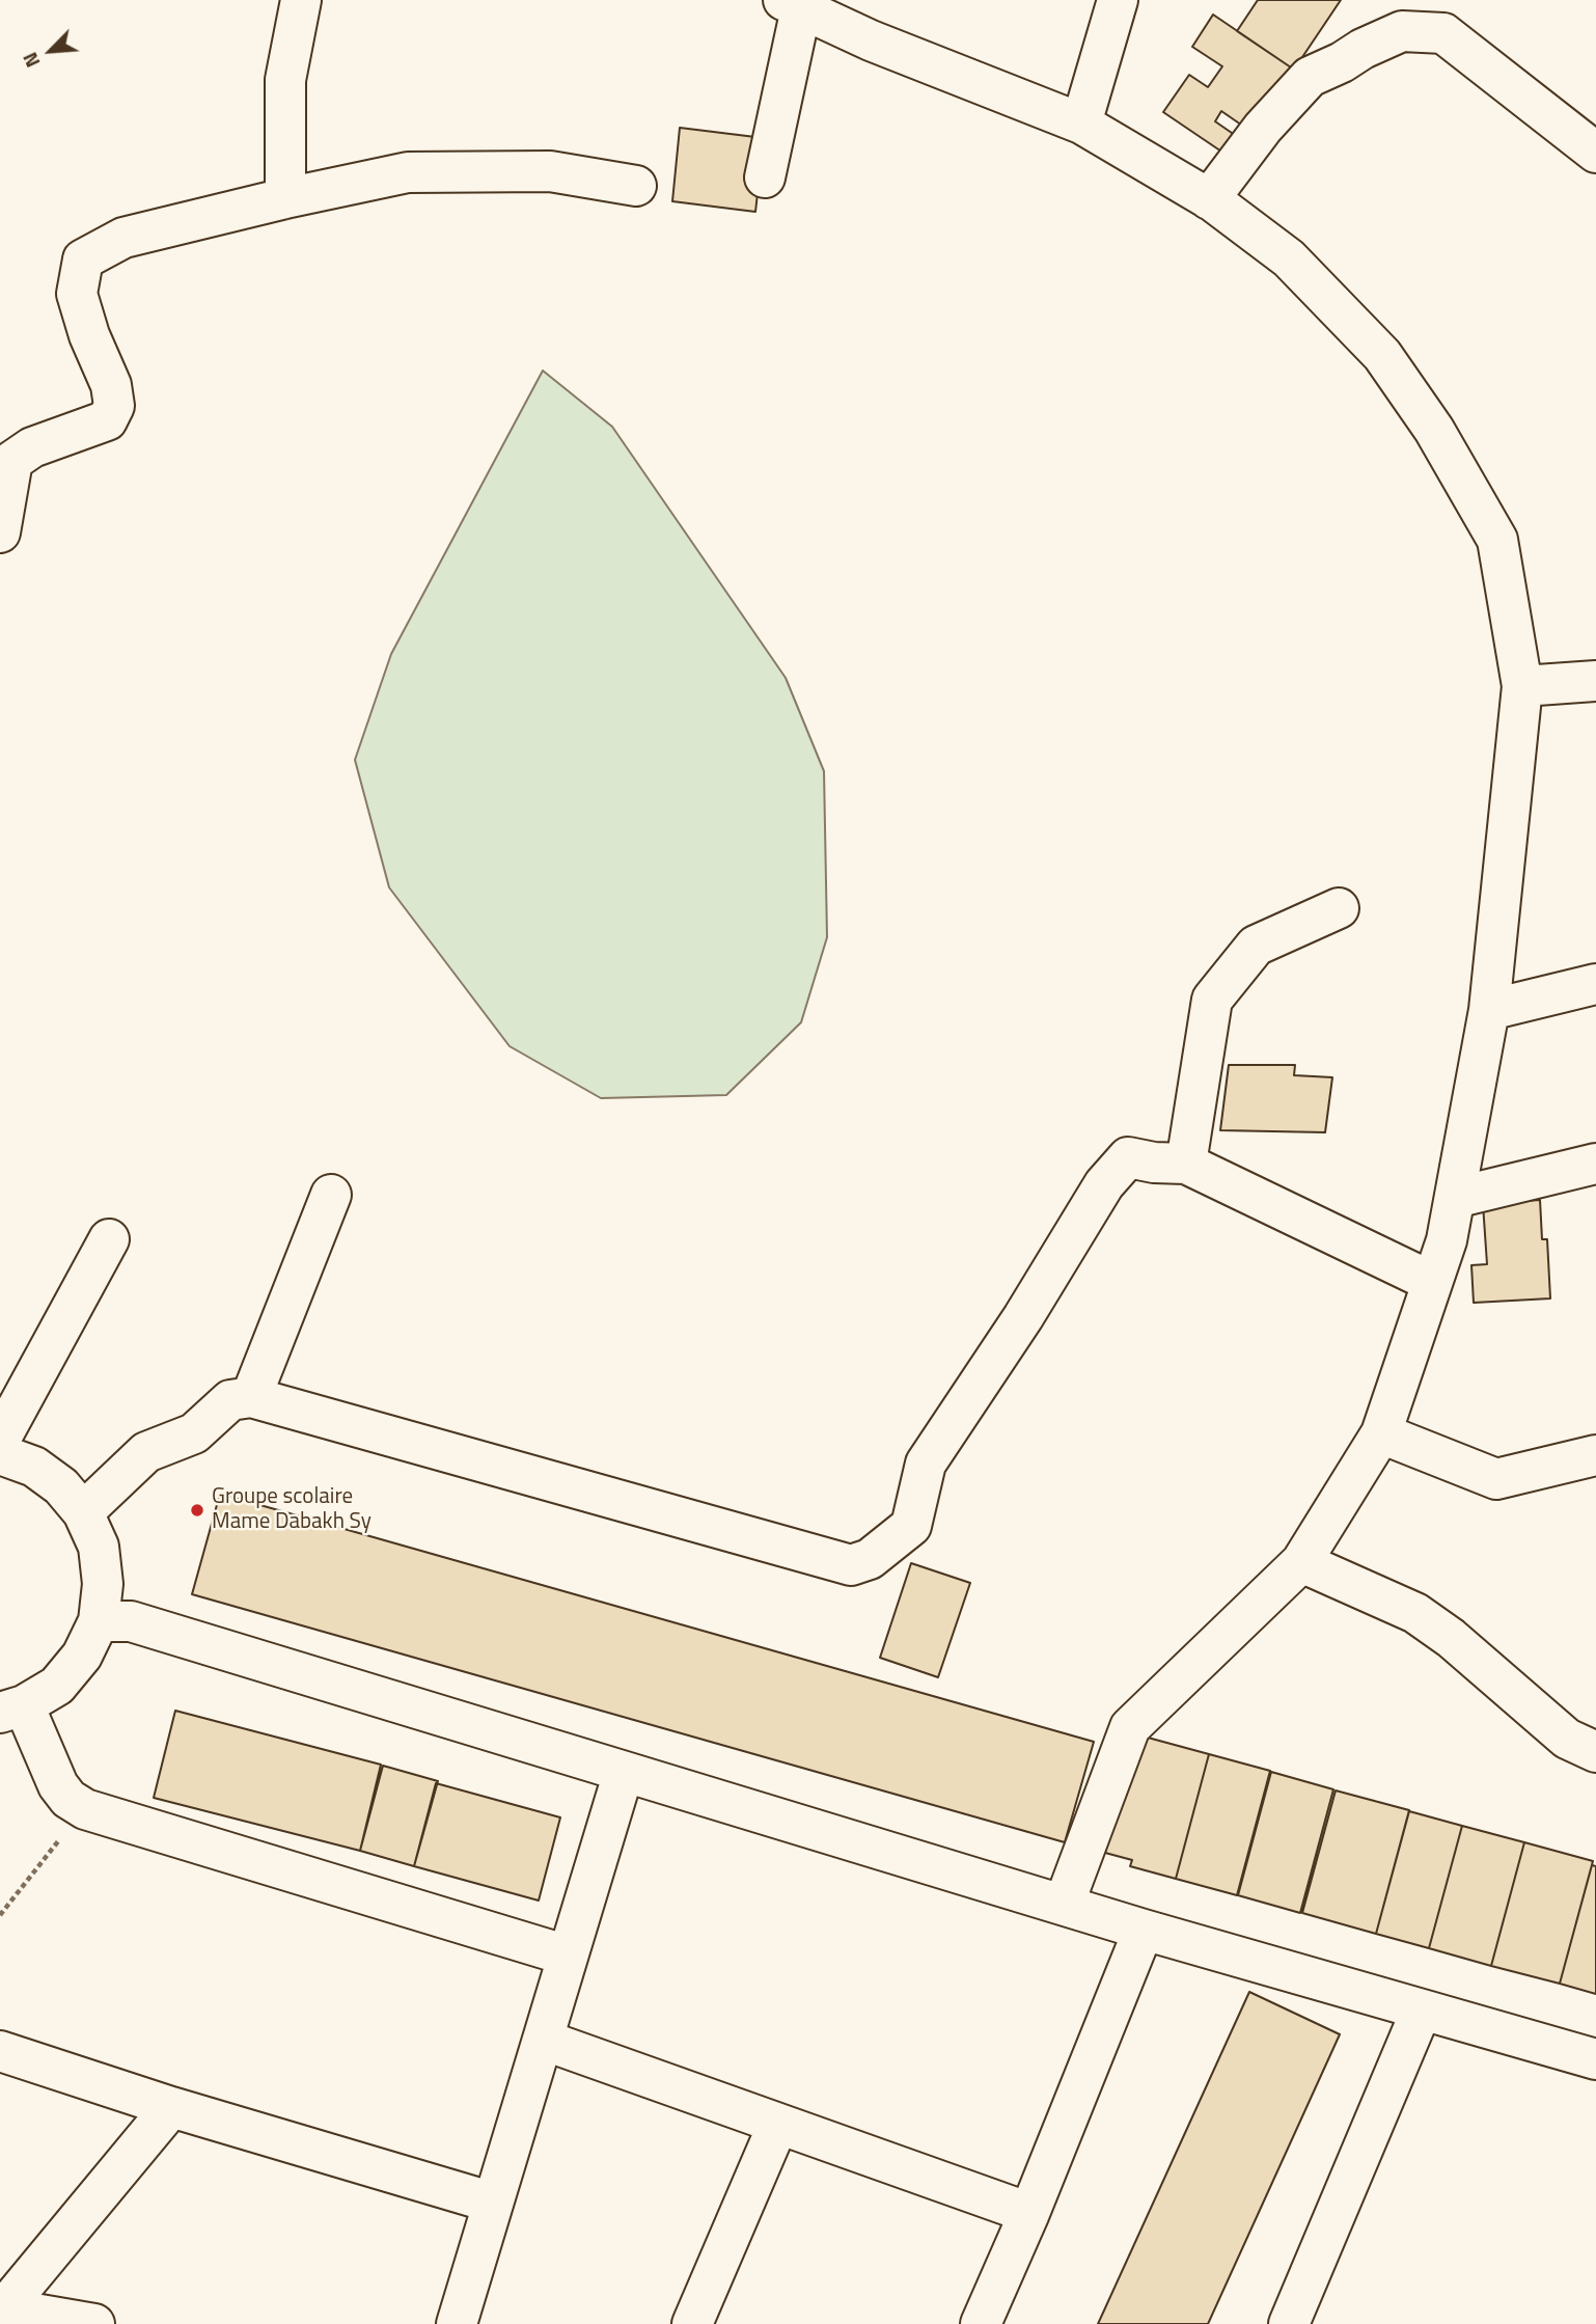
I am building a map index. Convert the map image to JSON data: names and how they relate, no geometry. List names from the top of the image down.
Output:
{
  "places": ["Groupe scolaire Mame Dabakh Sy"],
  "north": "bottom left"
}
